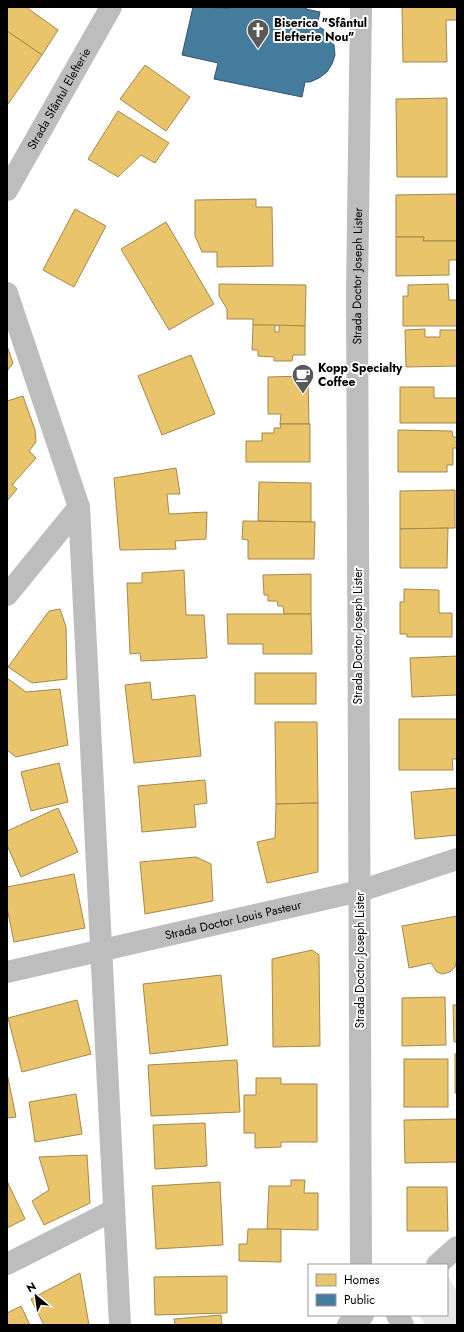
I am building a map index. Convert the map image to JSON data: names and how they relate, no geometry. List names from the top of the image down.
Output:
{
  "streets": {
    "street": ["Strada Sfântul Elefterie", "Strada Doctor Joseph Lister", "Strada Doctor Louis Pasteur"]
  },
  "crossings": [
    ["Strada Doctor Joseph Lister", "Strada Doctor Louis Pasteur"]
  ],
  "places": {
    "church": ["Biserica \"Sfântul Elefterie Nou\""],
    "cafe": ["Kopp Specialty Coffee"]
  },
  "legend": ["Homes", "Public"],
  "north": "top left"
}
